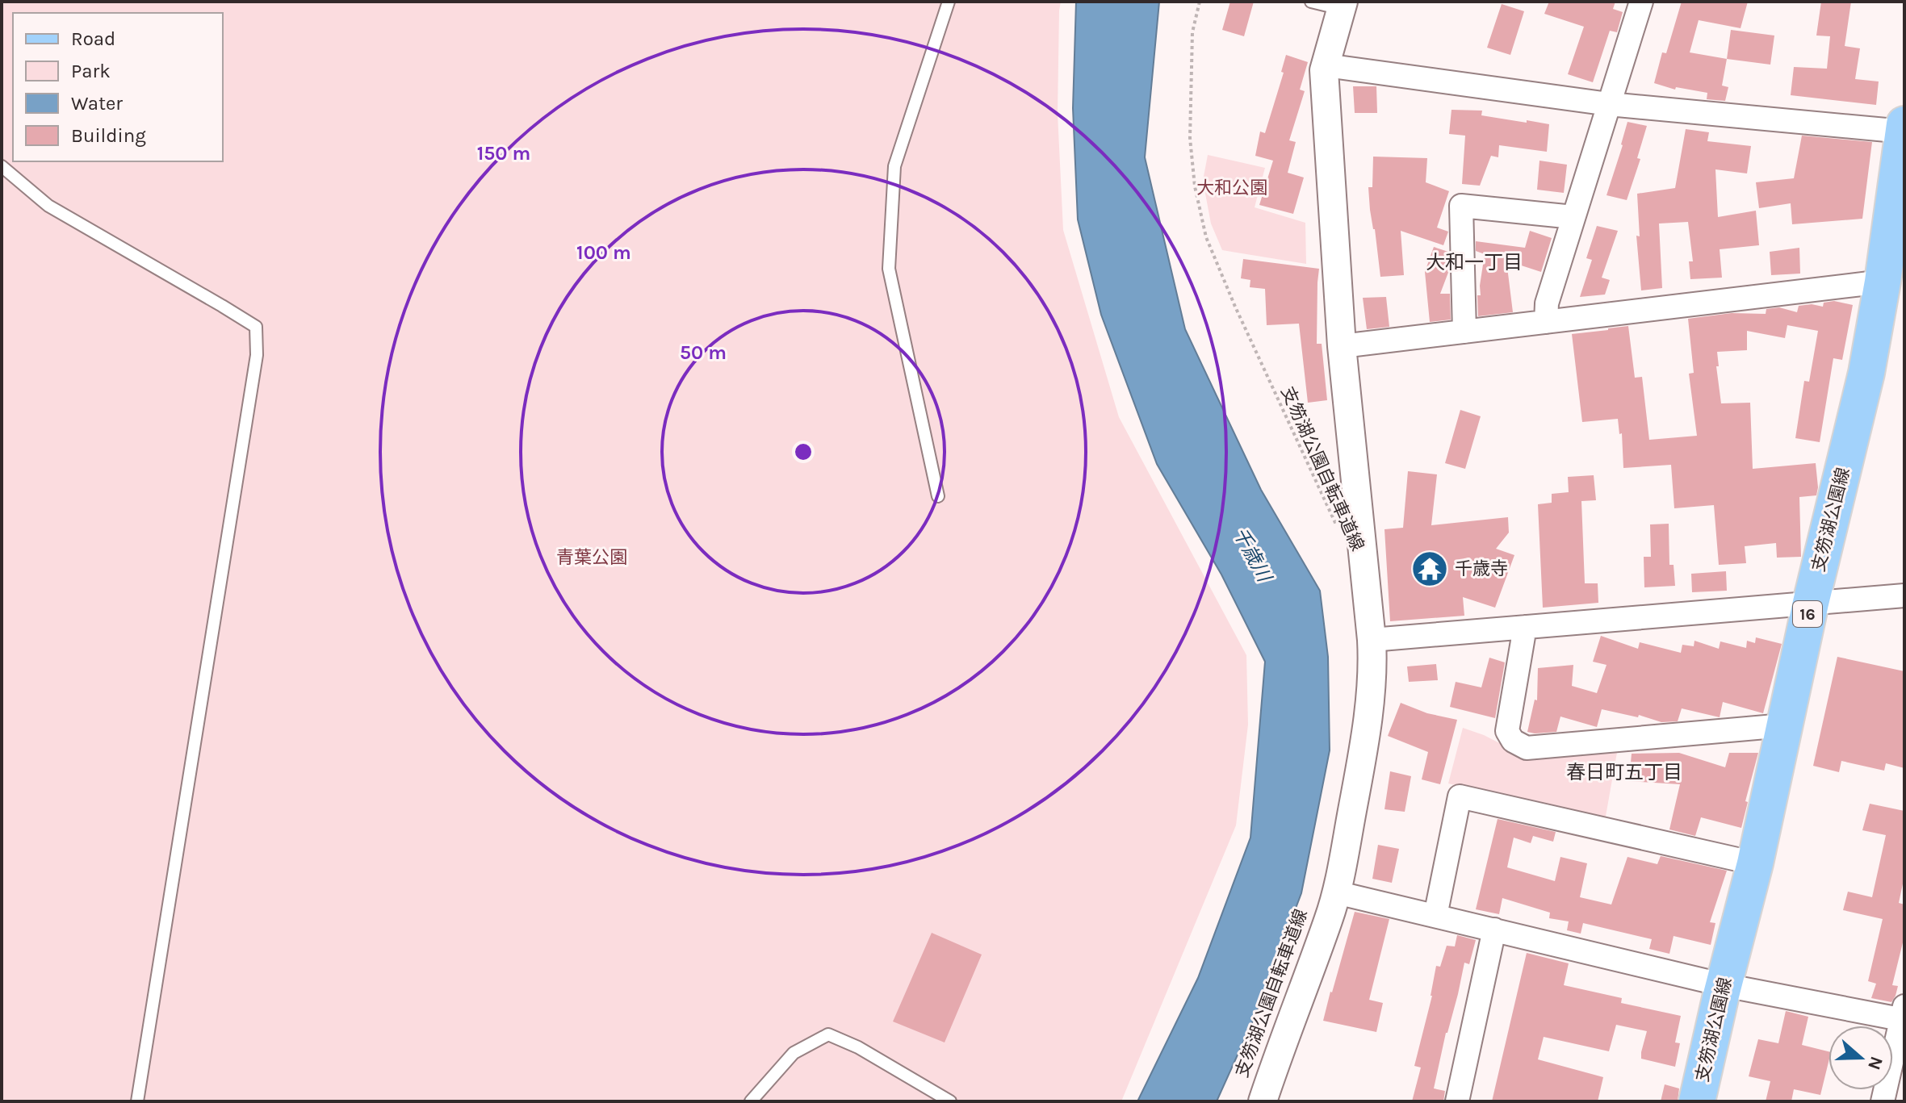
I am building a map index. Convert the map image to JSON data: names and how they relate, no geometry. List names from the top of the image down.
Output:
{
  "streets": {
    "main road": ["支笏湖公園線", "16"],
    "path": ["支笏湖公園自転車道線"]
  },
  "districts": ["大和一丁目", "春日町五丁目"],
  "water": ["千歳川"],
  "parks": ["大和公園", "青葉公園"],
  "places": {
    "temple": ["千歳寺"]
  },
  "legend": [
    "Road",
    "Park",
    "Water",
    "Building"
  ],
  "north": "right",
  "rings": ["150 m", "100 m", "50 m"]
}
